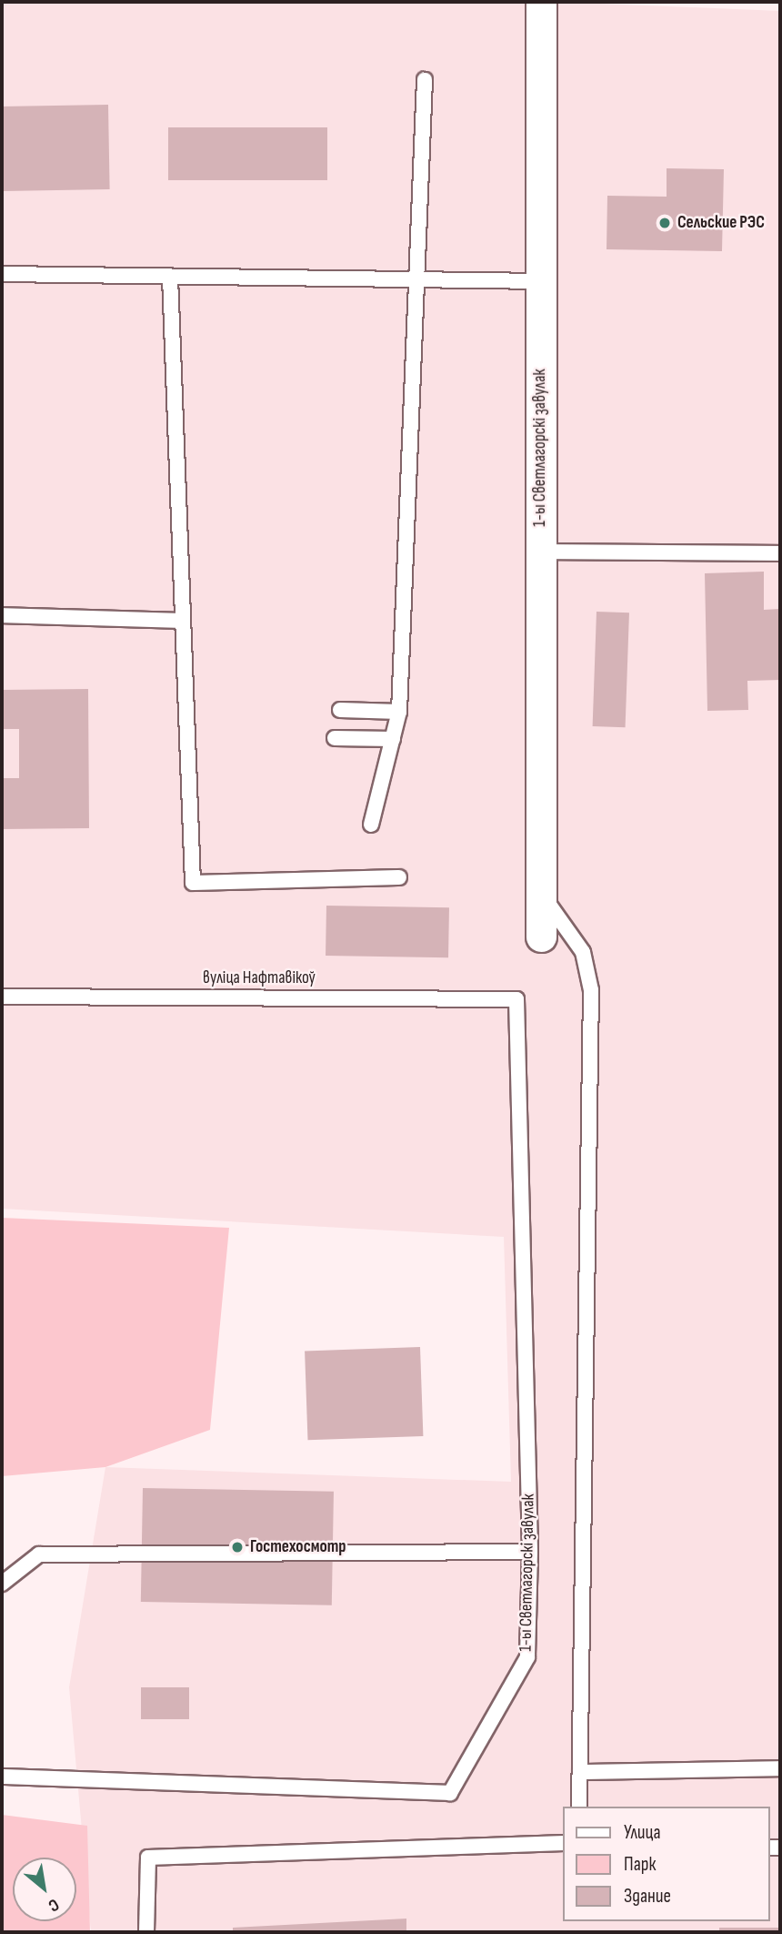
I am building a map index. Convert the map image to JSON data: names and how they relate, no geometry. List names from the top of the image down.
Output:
{
  "streets": {
    "street": ["1-ы Светлагорскі завулак"],
    "lane": ["вуліца Нафтавікоў"]
  },
  "crossings": [
    ["1-ы Светлагорскі завулак", "вуліца Нафтавікоў"]
  ],
  "places": ["Сельские РЭС", "Гостехосмотр"],
  "legend": ["Улица", "Парк", "Здание"],
  "north": "bottom right"
}
